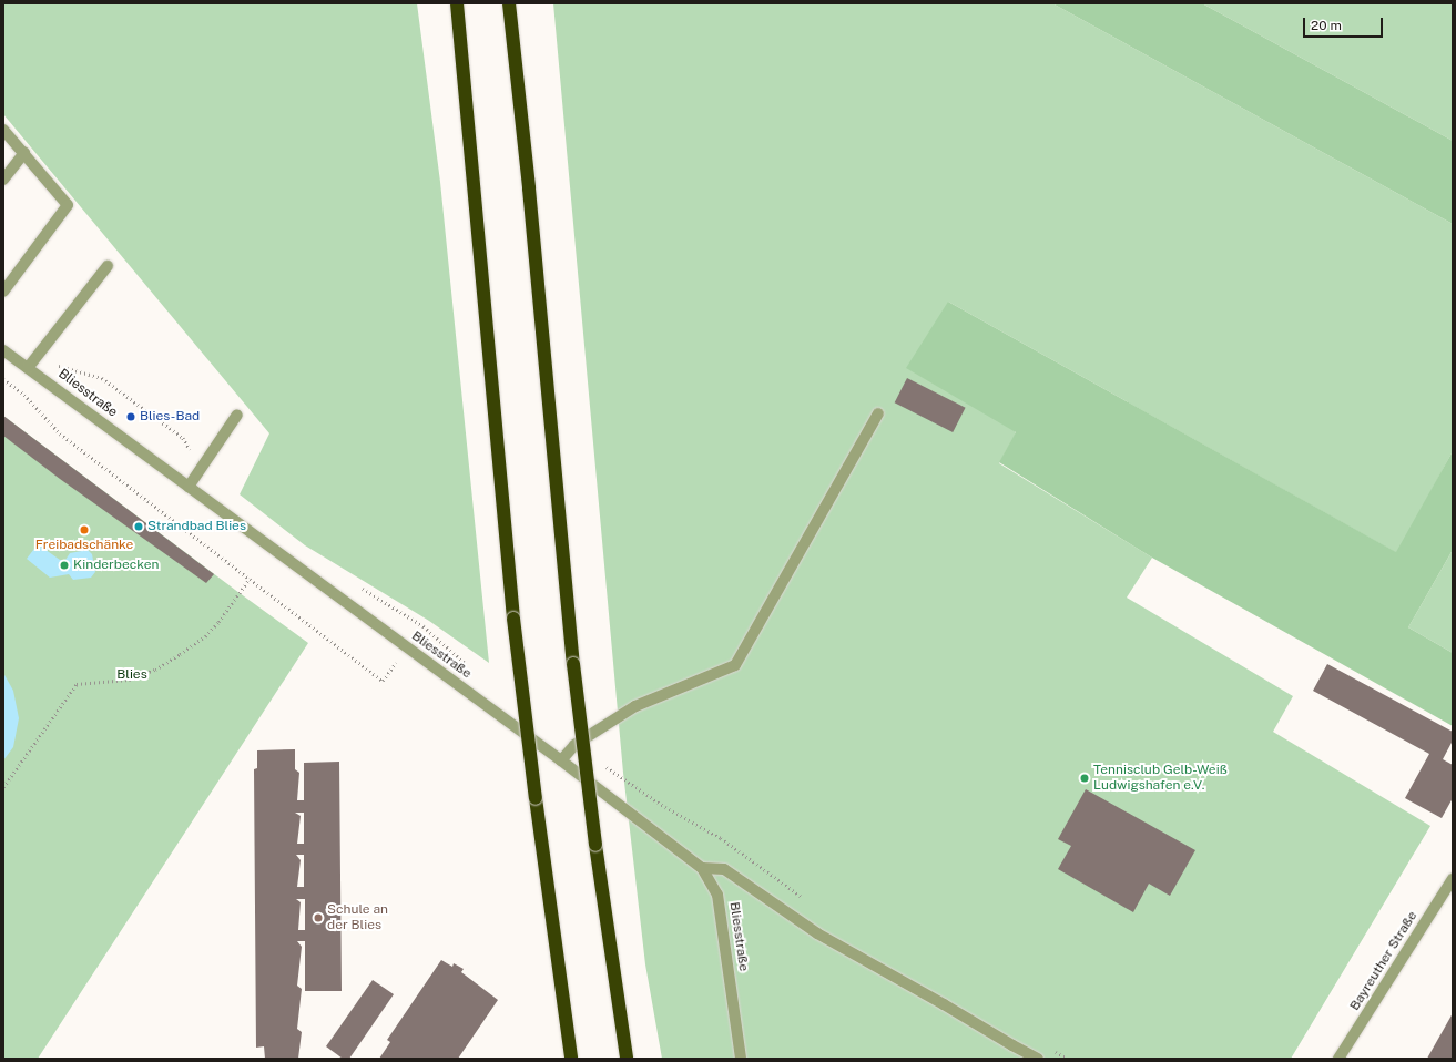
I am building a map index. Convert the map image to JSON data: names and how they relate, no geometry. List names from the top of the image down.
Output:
{
  "streets": {
    "street": ["Bliesstraße", "Bayreuther Straße"]
  },
  "parks": ["Blies"],
  "places": [
    "Blies-Bad",
    "Strandbad Blies",
    "Freibadschänke",
    "Kinderbecken",
    "Tennisclub Gelb-Weiß Ludwigshafen e.V.",
    "Schule an der Blies"
  ],
  "scale_bar": "20 m"
}
